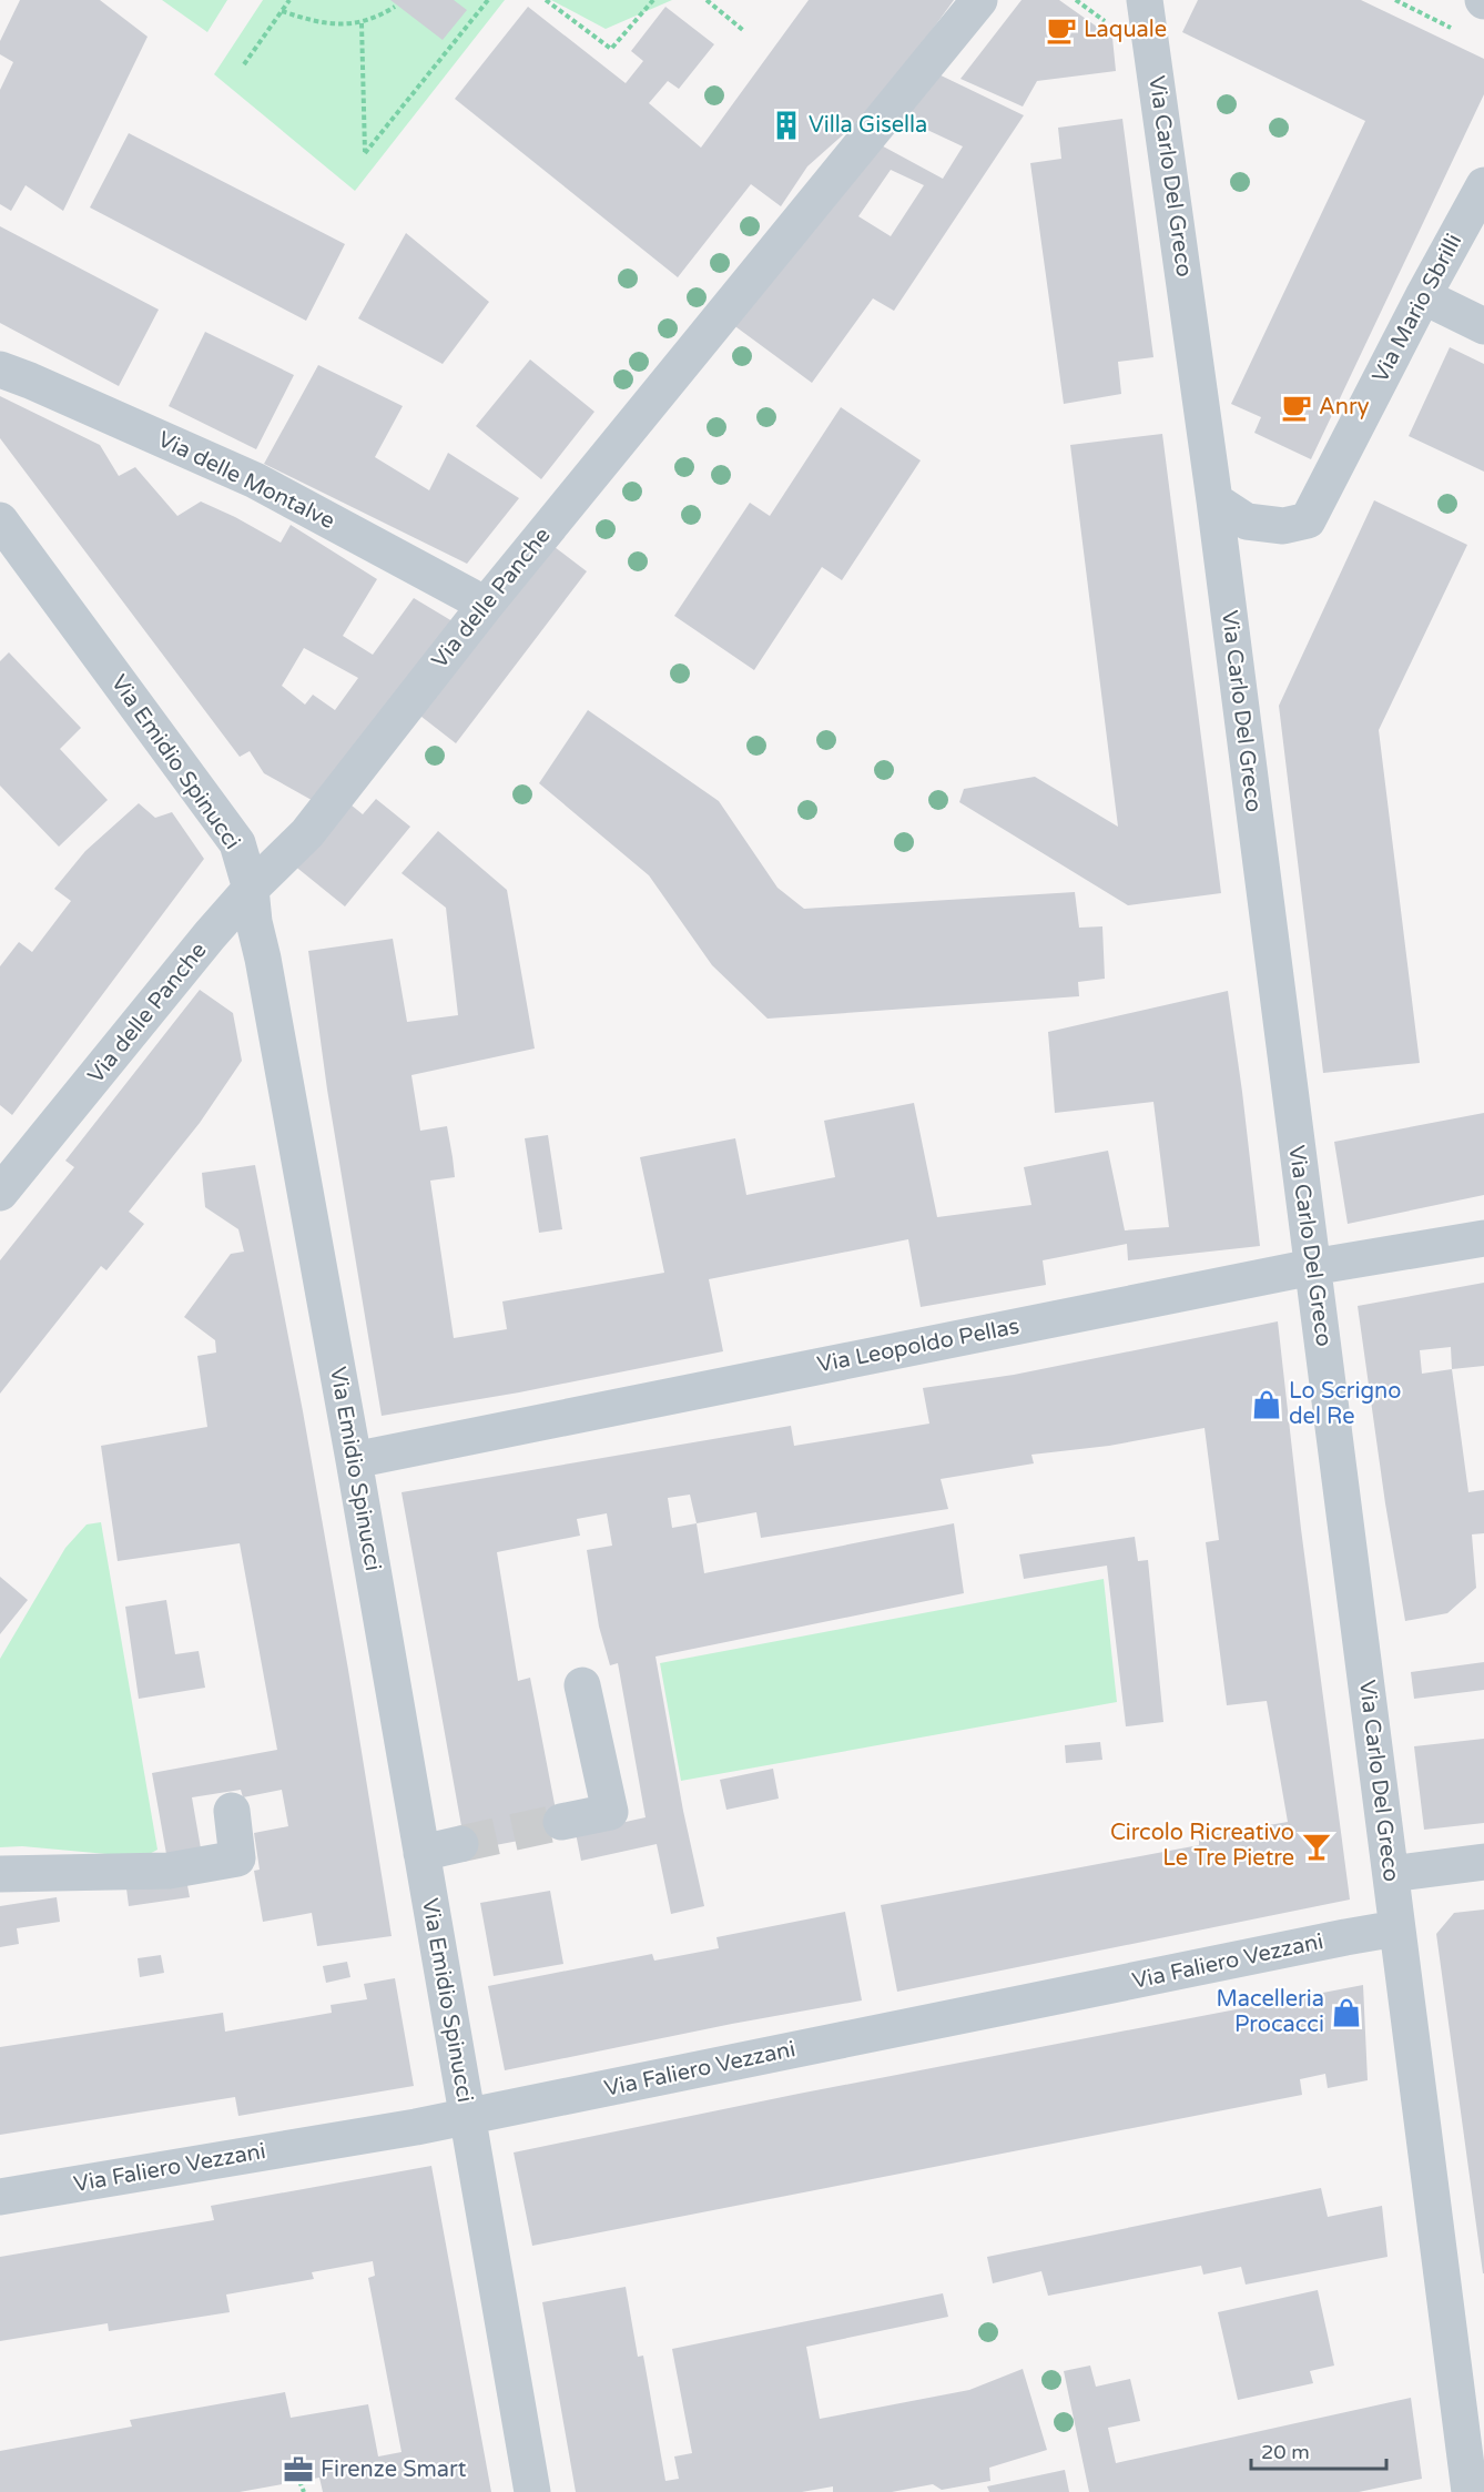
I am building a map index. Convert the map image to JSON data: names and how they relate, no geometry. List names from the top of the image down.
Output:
{
  "streets": {
    "street": [
      "Via Carlo Del Greco",
      "Via Mario Sbrilli",
      "Via delle Montalve",
      "Via delle Panche",
      "Via Emidio Spinucci",
      "Via Leopoldo Pellas",
      "Via Faliero Vezzani"
    ]
  },
  "crossings": [
    ["Via Carlo Del Greco", "Via Mario Sbrilli"],
    ["Via Carlo Del Greco", "Via Leopoldo Pellas"],
    ["Via Carlo Del Greco", "Via Faliero Vezzani"],
    ["Via delle Montalve", "Via delle Panche"],
    ["Via delle Panche", "Via Emidio Spinucci"],
    ["Via Emidio Spinucci", "Via Leopoldo Pellas"],
    ["Via Emidio Spinucci", "Via Faliero Vezzani"]
  ],
  "places": {
    "cafe": ["Laquale", "Anry"],
    "building": ["Villa Gisella"],
    "shop": ["Lo Scrigno del Re", "Macelleria Procacci"],
    "bar": ["Circolo Ricreativo Le Tre Pietre"],
    "office": ["Firenze Smart"]
  },
  "scale_bar": "20 m"
}
